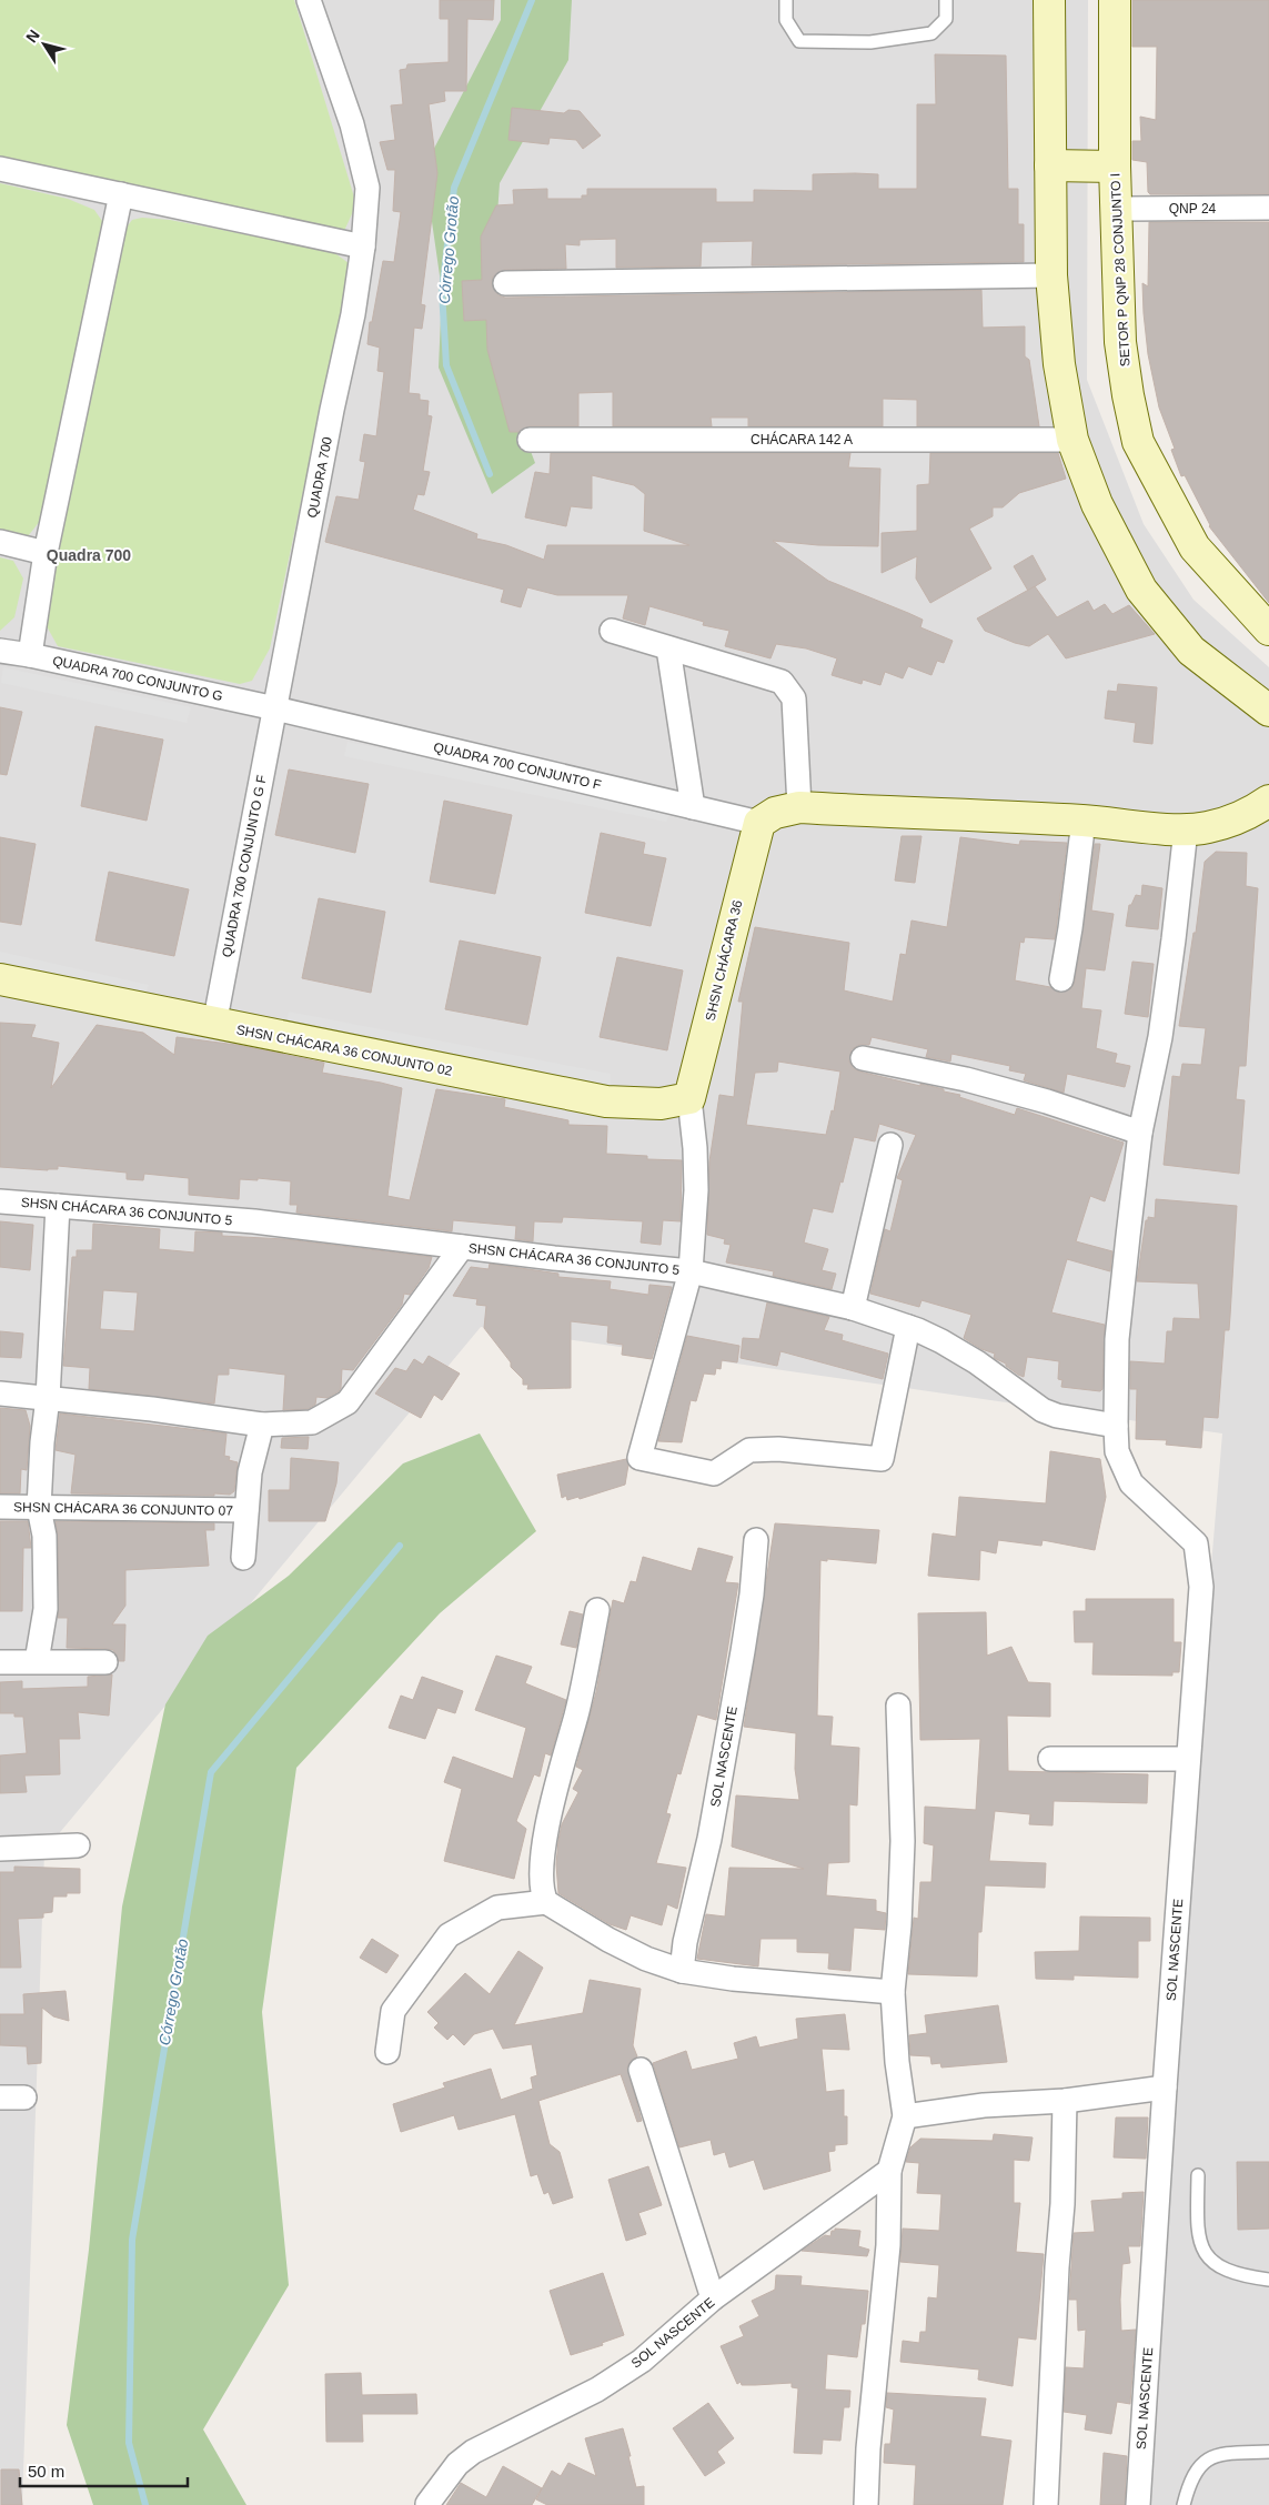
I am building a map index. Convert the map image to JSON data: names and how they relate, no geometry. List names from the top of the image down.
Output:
{
  "streets": {
    "street": [
      "QNP 24",
      "SETOR P QNP 28 CONJUNTO I",
      "CHÁCARA 142 A",
      "QUADRA 700",
      "QUADRA 700 CONJUNTO G",
      "QUADRA 700 CONJUNTO F",
      "QUADRA 700 CONJUNTO G F",
      "SHSN CHÁCARA 36",
      "SHSN CHÁCARA 36 CONJUNTO 02",
      "SHSN CHÁCARA 36 CONJUNTO 5",
      "SHSN CHÁCARA 36 CONJUNTO 07",
      "SOL NASCENTE"
    ]
  },
  "crossings": [
    ["QNP 24", "SETOR P QNP 28 CONJUNTO I"],
    ["QUADRA 700", "QUADRA 700 CONJUNTO G"],
    ["QUADRA 700", "QUADRA 700 CONJUNTO F"],
    ["QUADRA 700", "QUADRA 700 CONJUNTO G F"],
    ["QUADRA 700 CONJUNTO G", "QUADRA 700 CONJUNTO F"],
    ["QUADRA 700 CONJUNTO G", "QUADRA 700 CONJUNTO G F"],
    ["QUADRA 700 CONJUNTO F", "QUADRA 700 CONJUNTO G F"],
    ["QUADRA 700 CONJUNTO F", "SHSN CHÁCARA 36"],
    ["QUADRA 700 CONJUNTO G F", "SHSN CHÁCARA 36 CONJUNTO 02"],
    ["SHSN CHÁCARA 36", "SHSN CHÁCARA 36 CONJUNTO 02"],
    ["SHSN CHÁCARA 36 CONJUNTO 5", "SOL NASCENTE"]
  ],
  "districts": ["Quadra 700"],
  "water": ["Córrego Grotão"],
  "scale_bar": "50 m",
  "north": "top left"
}
